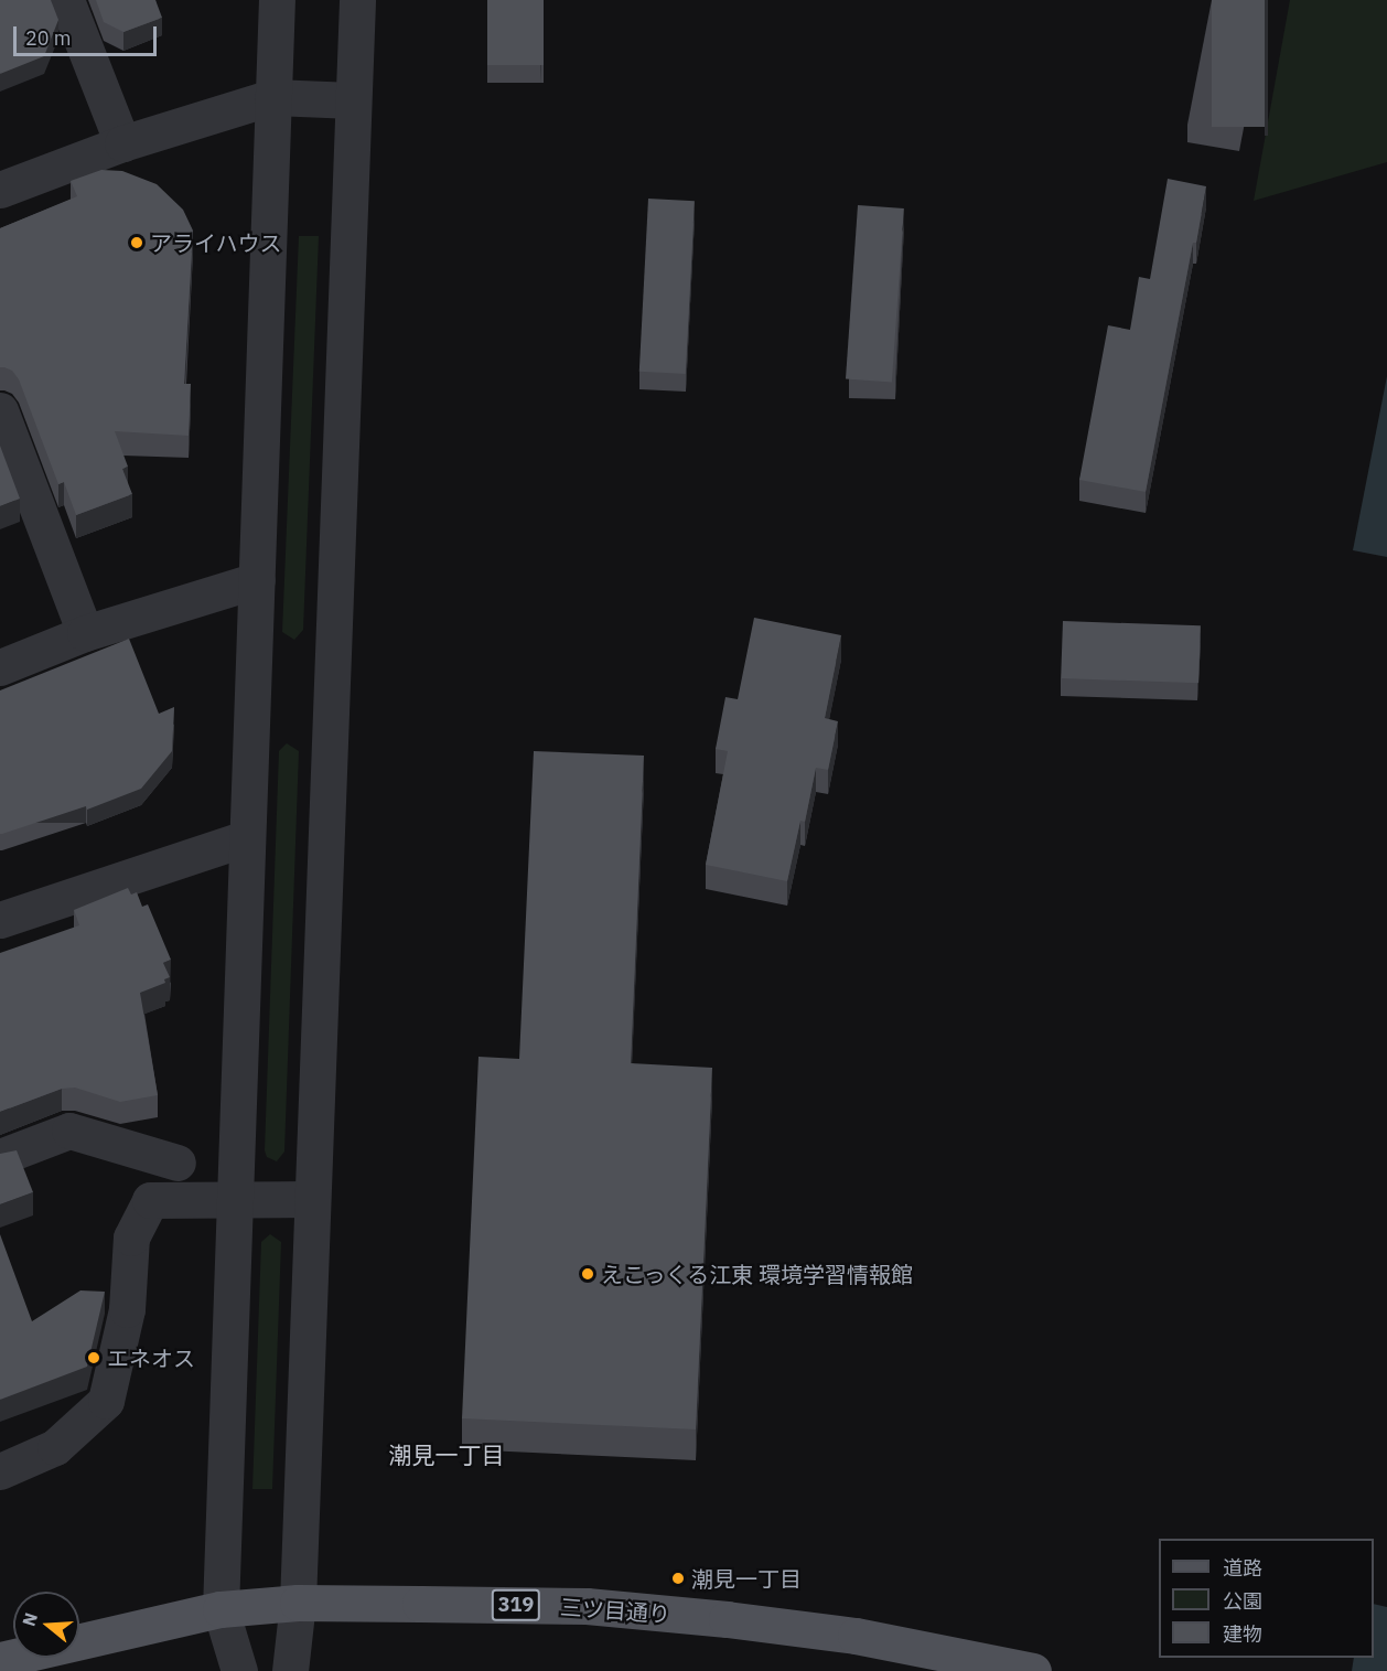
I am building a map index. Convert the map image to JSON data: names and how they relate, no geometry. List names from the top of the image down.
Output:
{
  "streets": {
    "main road": ["319", "三ツ目通り"]
  },
  "districts": ["潮見一丁目"],
  "places": [
    "アライハウス",
    "えこっくる江東 環境学習情報館",
    "エネオス",
    "潮見一丁目"
  ],
  "legend": ["道路", "公園", "建物"],
  "scale_bar": "20 m",
  "north": "left"
}
